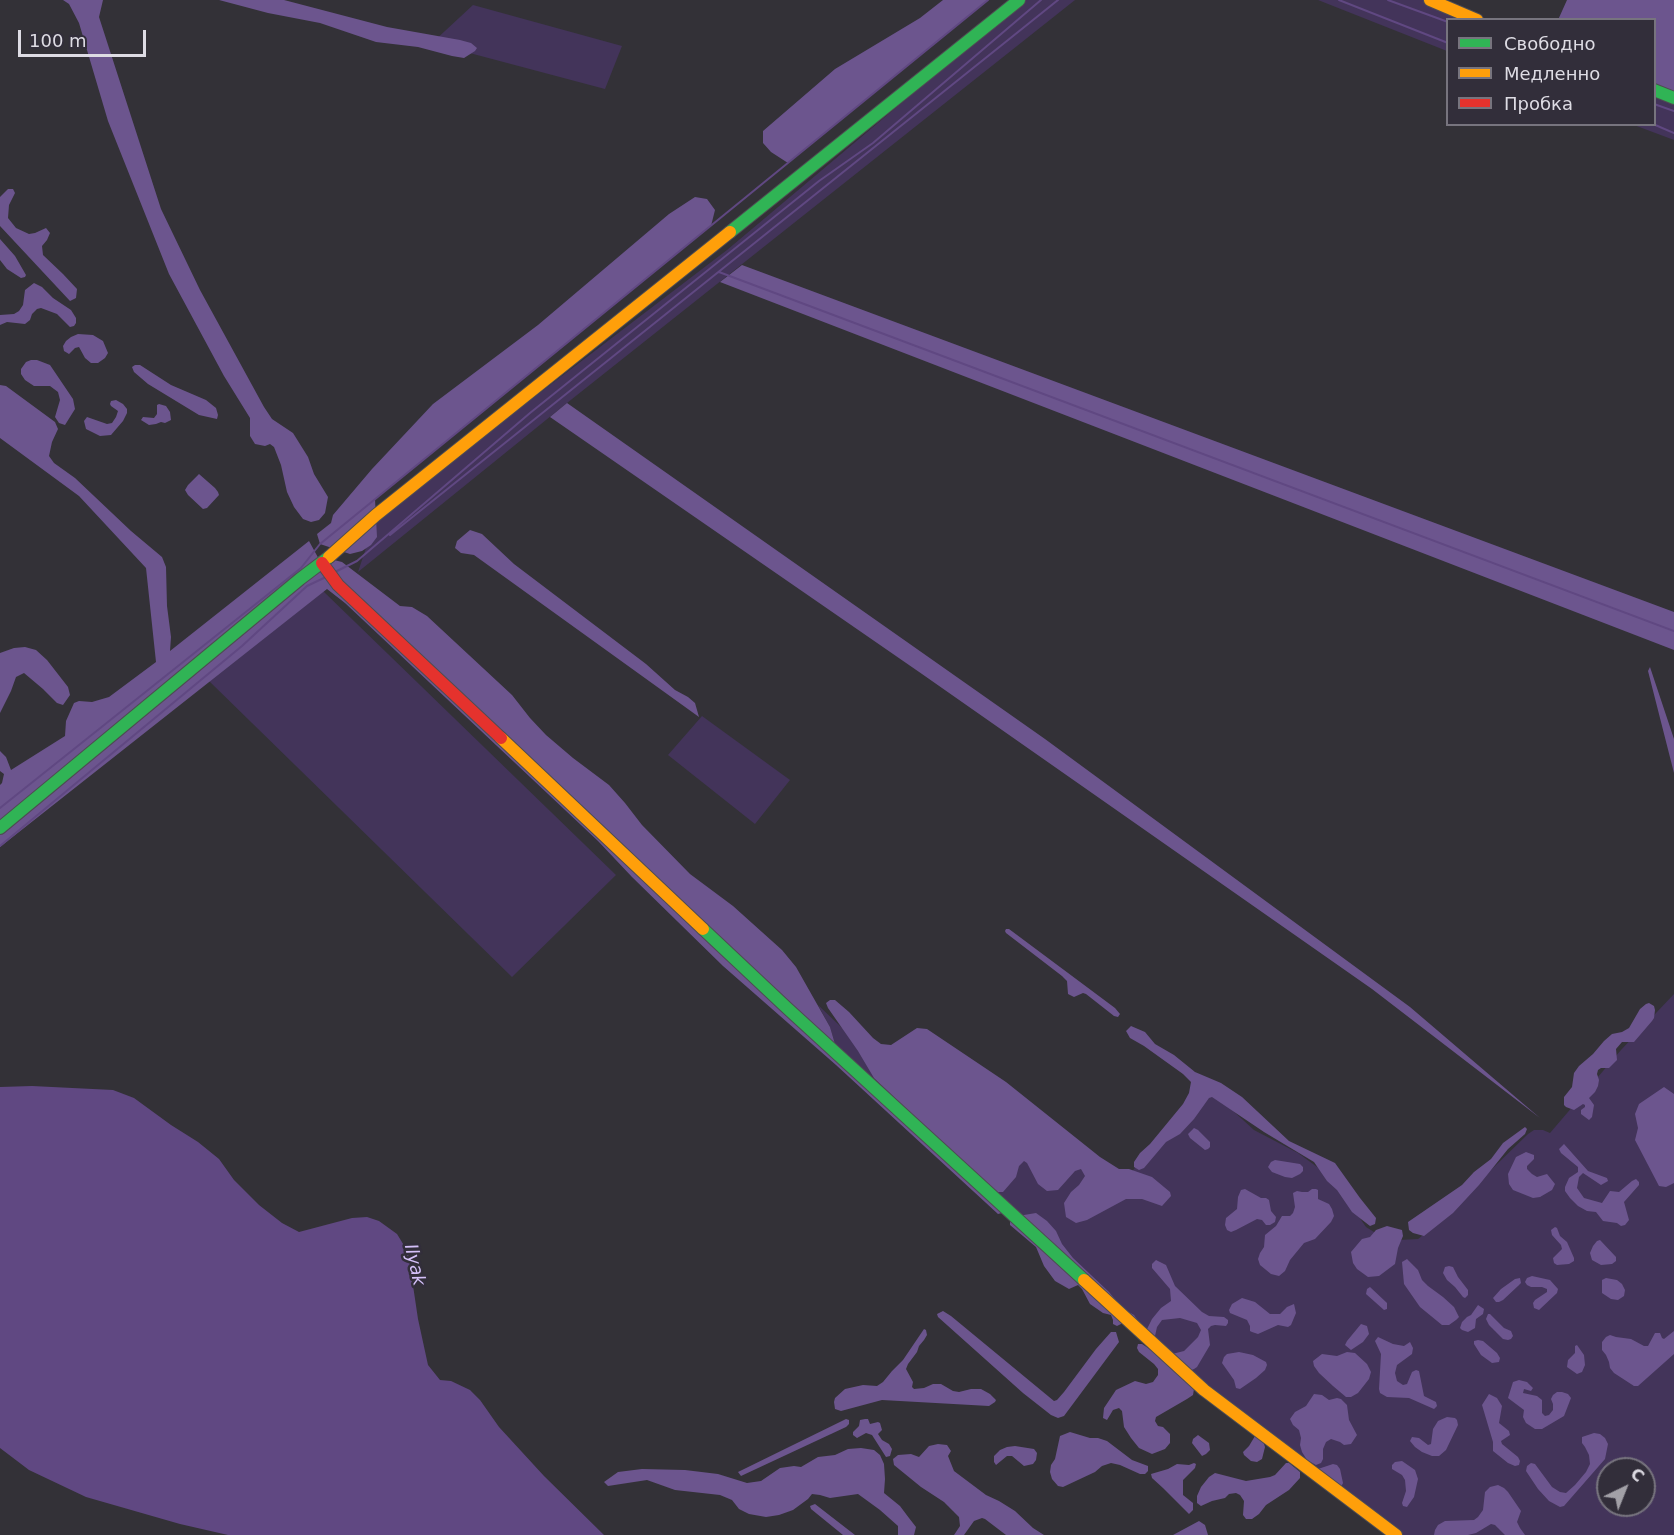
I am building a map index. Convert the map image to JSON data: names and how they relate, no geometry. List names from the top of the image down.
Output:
{
  "water": ["Ilyak"],
  "legend": ["Свободно", "Медленно", "Пробка"],
  "scale_bar": "100 m",
  "north": "top right"
}
